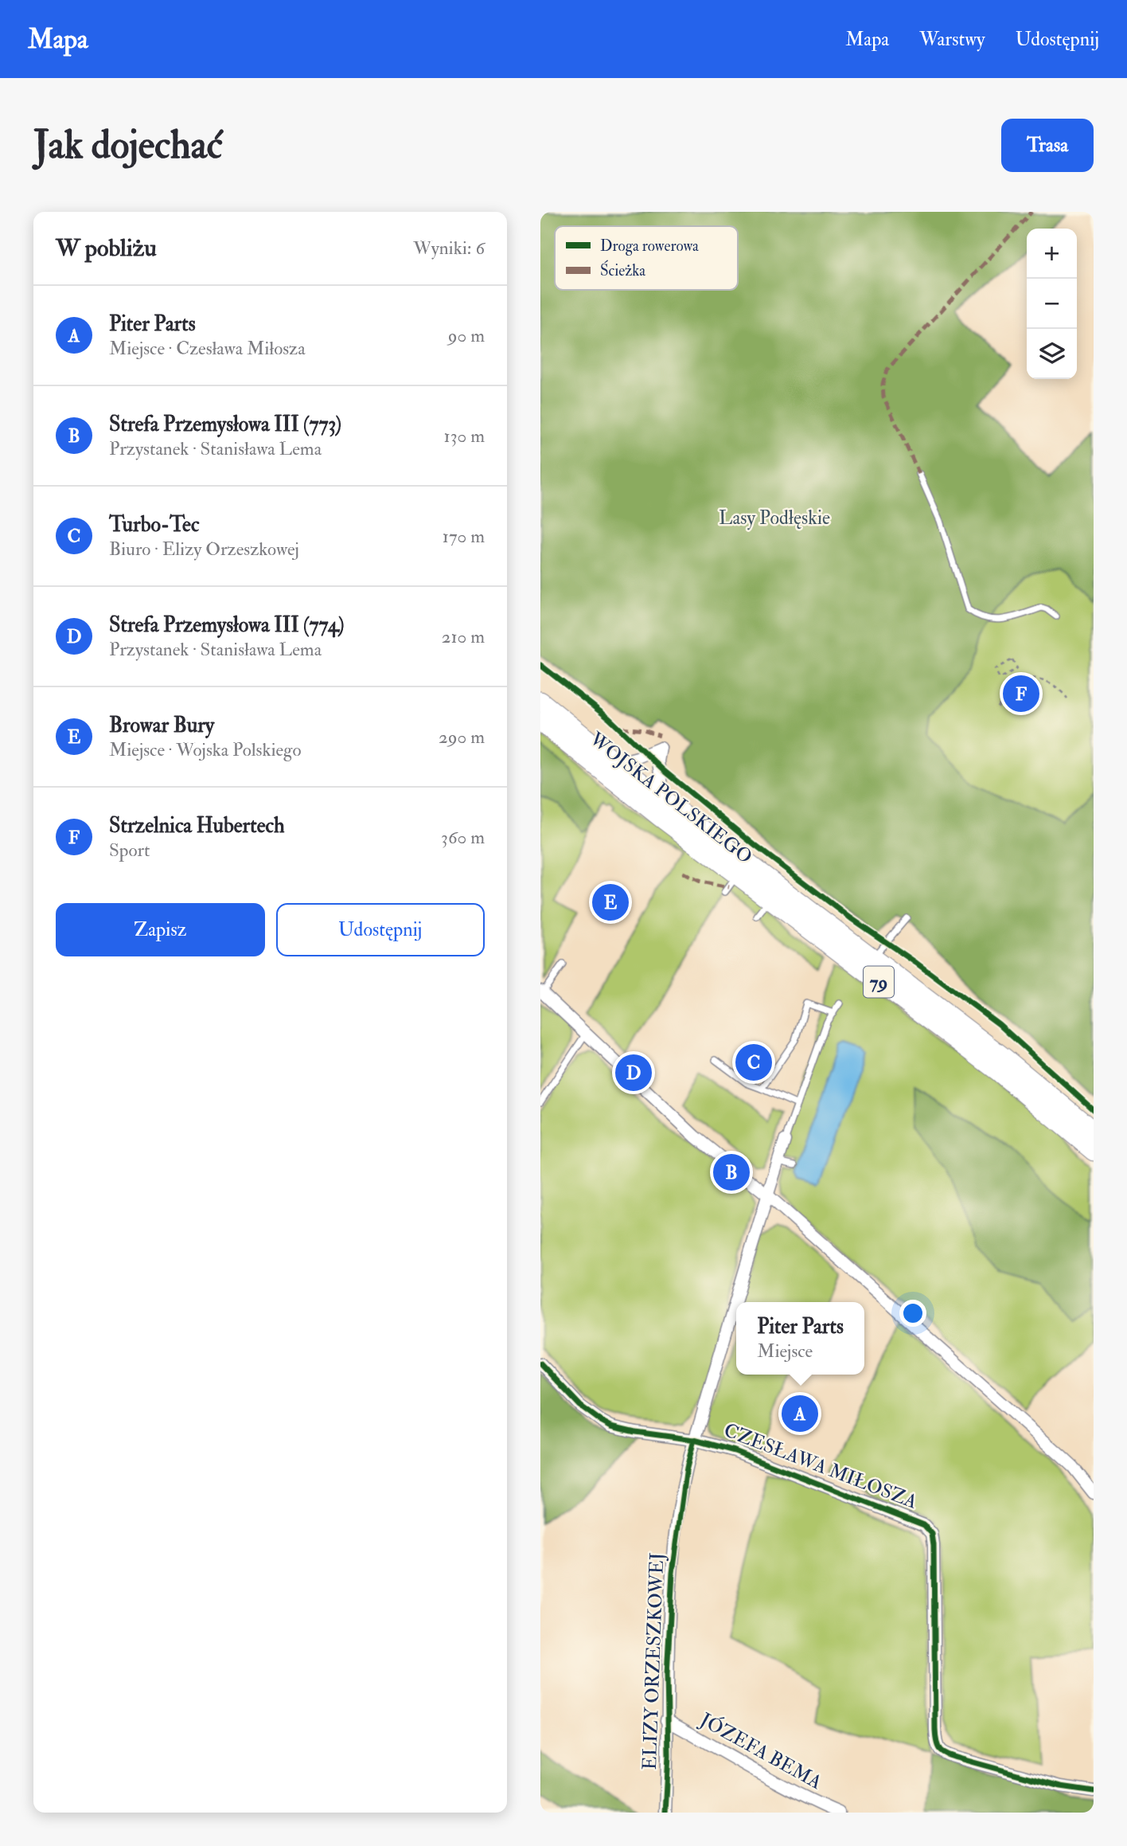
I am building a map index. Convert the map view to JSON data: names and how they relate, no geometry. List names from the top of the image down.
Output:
{
  "streets": {
    "main road": ["WOJSKA POLSKIEGO", "79"],
    "street": ["CZESŁAWA MIŁOSZA", "ELIZY ORZESZKOWEJ", "JÓZEFA BEMA"]
  },
  "crossings": [
    ["CZESŁAWA MIŁOSZA", "ELIZY ORZESZKOWEJ"],
    ["ELIZY ORZESZKOWEJ", "JÓZEFA BEMA"]
  ],
  "parks": ["Lasy Podłęskie"],
  "legend": ["Droga rowerowa", "Ścieżka"],
  "page": {
    "header": "Mapa",
    "nav": ["Mapa", "Warstwy", "Udostępnij"],
    "buttons": [
      "Trasa",
      ["Zapisz", "Udostępnij"]
    ],
    "title": "Jak dojechać",
    "heading": ["W pobliżu", "Wyniki: 6"],
    "map_buttons": ["+", "−"],
    "list": [
      {
        "mark": "A",
        "name": "Piter Parts",
        "note": "Miejsce · Czesława Miłosza",
        "value": "90 m"
      },
      {
        "mark": "B",
        "name": "Strefa Przemysłowa III (773)",
        "note": "Przystanek · Stanisława Lema",
        "value": "130 m"
      },
      {
        "mark": "C",
        "name": "Turbo-Tec",
        "note": "Biuro · Elizy Orzeszkowej",
        "value": "170 m"
      },
      {
        "mark": "D",
        "name": "Strefa Przemysłowa III (774)",
        "note": "Przystanek · Stanisława Lema",
        "value": "210 m"
      },
      {
        "mark": "E",
        "name": "Browar Bury",
        "note": "Miejsce · Wojska Polskiego",
        "value": "290 m"
      },
      {
        "mark": "F",
        "name": "Strzelnica Hubertech",
        "note": "Sport",
        "value": "360 m"
      }
    ],
    "pins": [
      "F",
      "E",
      "C",
      "D",
      "B",
      "A"
    ],
    "popup": ["Piter Parts", "Miejsce"]
  }
}
